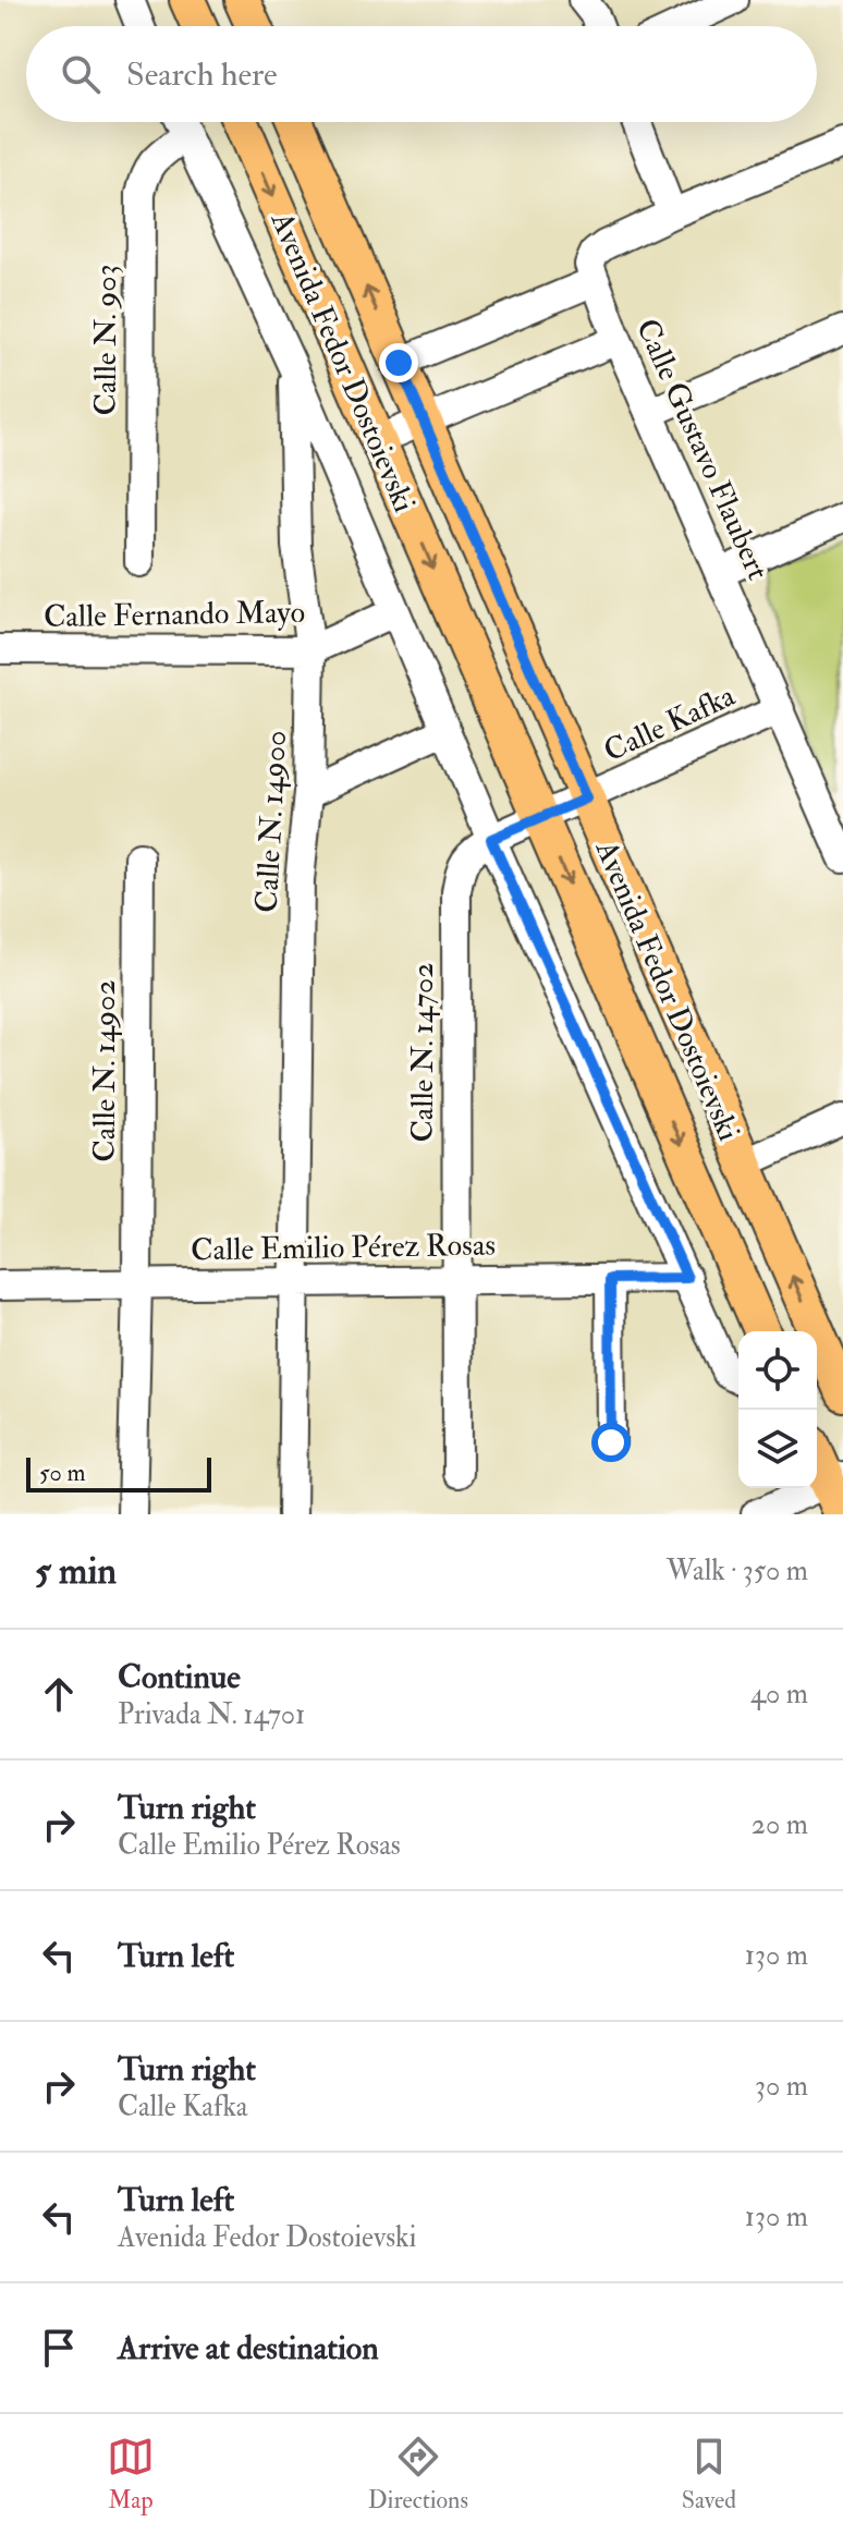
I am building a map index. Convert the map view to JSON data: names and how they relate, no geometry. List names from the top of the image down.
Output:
{
  "streets": {
    "main road": ["Avenida Fedor Dostoievski"],
    "street": [
      "Calle N. 903",
      "Calle Gustavo Flaubert",
      "Calle Fernando Mayo",
      "Calle Kafka",
      "Calle N. 14900",
      "Calle N. 14702",
      "Calle N. 14902",
      "Calle Emilio Pérez Rosas"
    ]
  },
  "crossings": [
    ["Avenida Fedor Dostoievski", "Calle Kafka"],
    ["Calle Gustavo Flaubert", "Calle Kafka"],
    ["Calle Fernando Mayo", "Calle N. 14900"],
    ["Calle Kafka", "Calle N. 14702"],
    ["Calle N. 14900", "Calle Emilio Pérez Rosas"],
    ["Calle N. 14702", "Calle Emilio Pérez Rosas"],
    ["Calle N. 14902", "Calle Emilio Pérez Rosas"]
  ],
  "scale_bar": "50 m",
  "page": {
    "search": "Search here",
    "scale": "50 m",
    "heading": ["5 min", "Walk · 350 m"],
    "list": [
      ["Continue", "Privada N. 14701", "40 m"],
      ["Turn right", "Calle Emilio Pérez Rosas", "20 m"],
      ["Turn left", "130 m"],
      ["Turn right", "Calle Kafka", "30 m"],
      ["Turn left", "Avenida Fedor Dostoievski", "130 m"],
      "Arrive at destination"
    ],
    "nav": ["Map", "Directions", "Saved"]
  }
}
